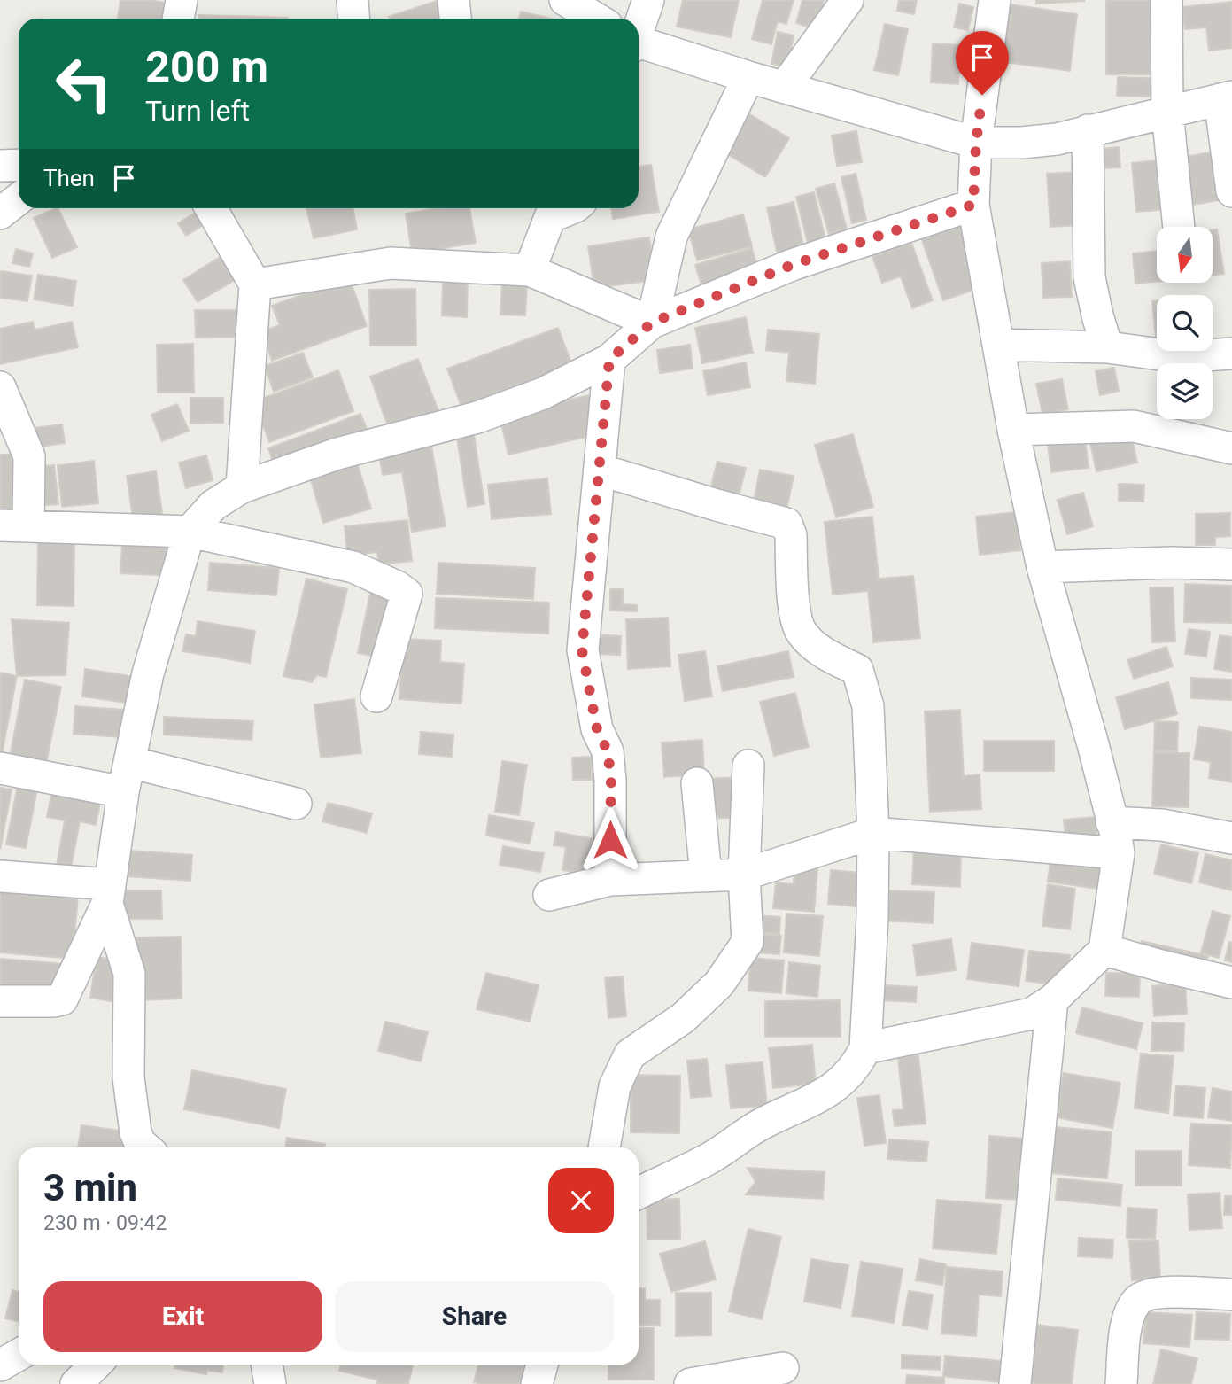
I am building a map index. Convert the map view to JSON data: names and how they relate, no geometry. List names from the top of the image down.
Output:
{
  "north": "bottom",
  "page": {
    "turn": ["200 m", "Turn left"],
    "then": "Then",
    "heading": ["3 min", "230 m · 09:42"],
    "buttons": ["Exit", "Share"]
  }
}
